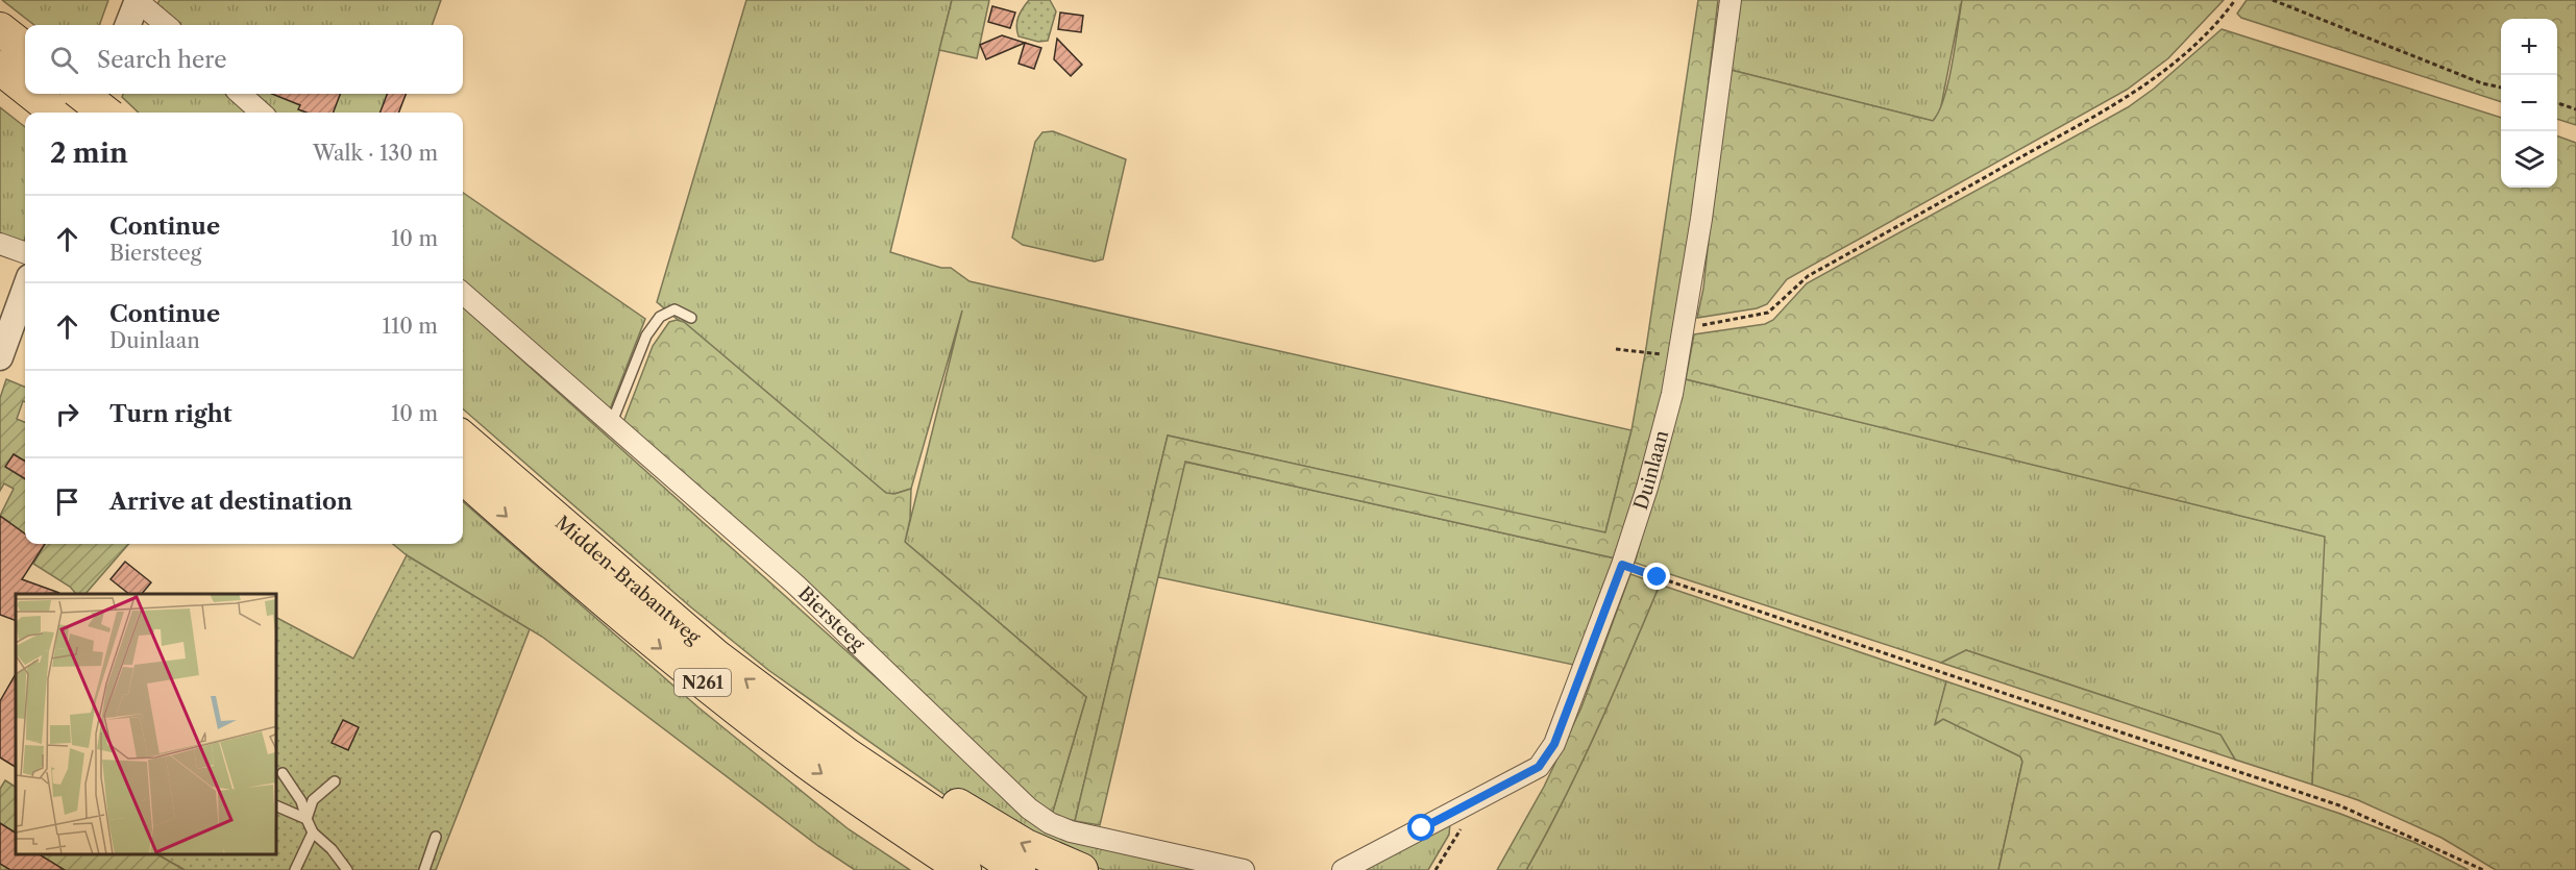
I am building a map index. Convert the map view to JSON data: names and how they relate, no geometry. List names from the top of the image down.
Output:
{
  "streets": {
    "highway": ["Midden-Brabantweg", "N261"],
    "street": ["Duinlaan", "Biersteeg"]
  },
  "crossings": [
    ["Midden-Brabantweg", "N261"]
  ],
  "page": {
    "map_buttons": ["+", "−"],
    "search": "Search here",
    "heading": ["2 min", "Walk · 130 m"],
    "list": [
      ["Continue", "Biersteeg", "10 m"],
      ["Continue", "Duinlaan", "110 m"],
      ["Turn right", "10 m"],
      "Arrive at destination"
    ]
  }
}
